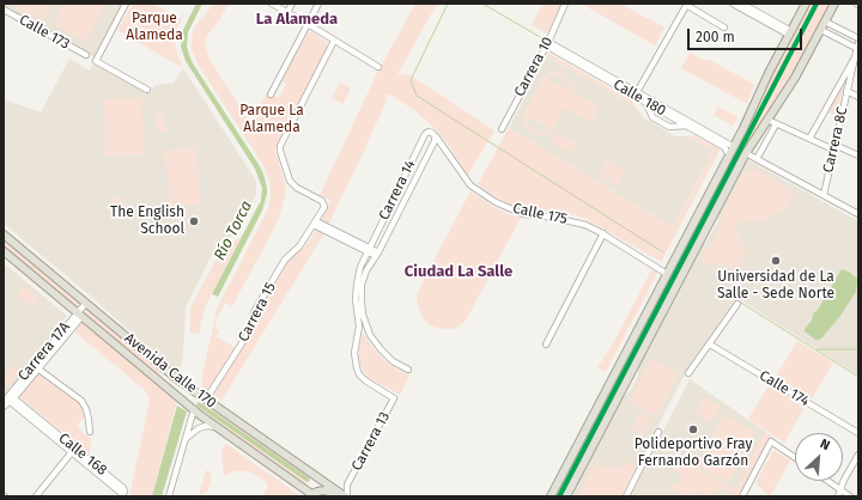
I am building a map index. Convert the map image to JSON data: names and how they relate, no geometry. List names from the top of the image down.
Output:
{
  "streets": {
    "main road": ["Avenida Calle 170"],
    "street": [
      "Calle 173",
      "Carrera 10",
      "Calle 180",
      "Carrera 8C",
      "Carrera 14",
      "Calle 175",
      "Carrera 15",
      "Carrera 17A",
      "Calle 174",
      "Carrera 13",
      "Calle 168"
    ]
  },
  "crossings": [
    ["Carrera 10", "Calle 180"],
    ["Carrera 14", "Calle 175"],
    ["Carrera 14", "Carrera 13"],
    ["Carrera 15", "Avenida Calle 170"],
    ["Carrera 17A", "Avenida Calle 170"],
    ["Carrera 17A", "Calle 168"],
    ["Avenida Calle 170", "Carrera 13"]
  ],
  "districts": ["La Alameda", "Ciudad La Salle"],
  "water": ["Río Torca"],
  "parks": ["Parque Alameda", "Parque La Alameda"],
  "places": ["The English School", "Universidad de La Salle - Sede Norte", "Polideportivo Fray Fernando Garzón"],
  "scale_bar": "200 m",
  "north": "top right"
}
